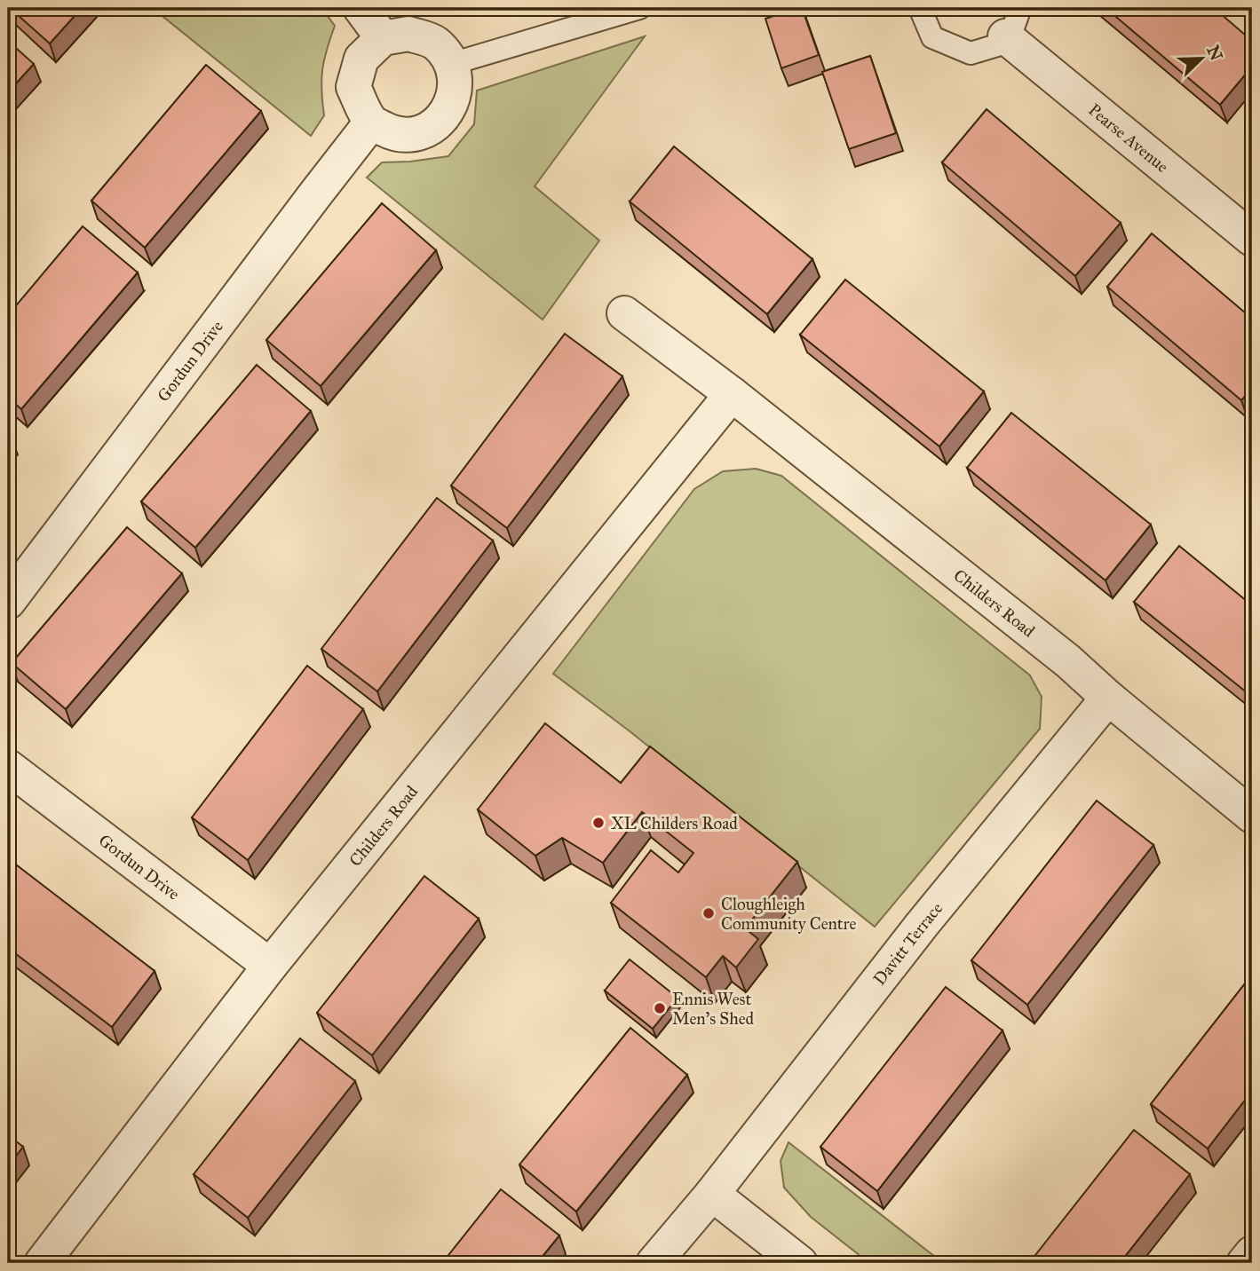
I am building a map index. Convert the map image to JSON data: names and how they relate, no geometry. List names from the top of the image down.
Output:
{
  "streets": {
    "street": [
      "Pearse Avenue",
      "Gordun Drive",
      "Childers Road",
      "Davitt Terrace"
    ]
  },
  "crossings": [
    ["Gordun Drive", "Childers Road"],
    ["Childers Road", "Davitt Terrace"]
  ],
  "places": ["XL Childers Road", "Cloughleigh Community Centre", "Ennis West Men's Shed"],
  "north": "top right"
}
